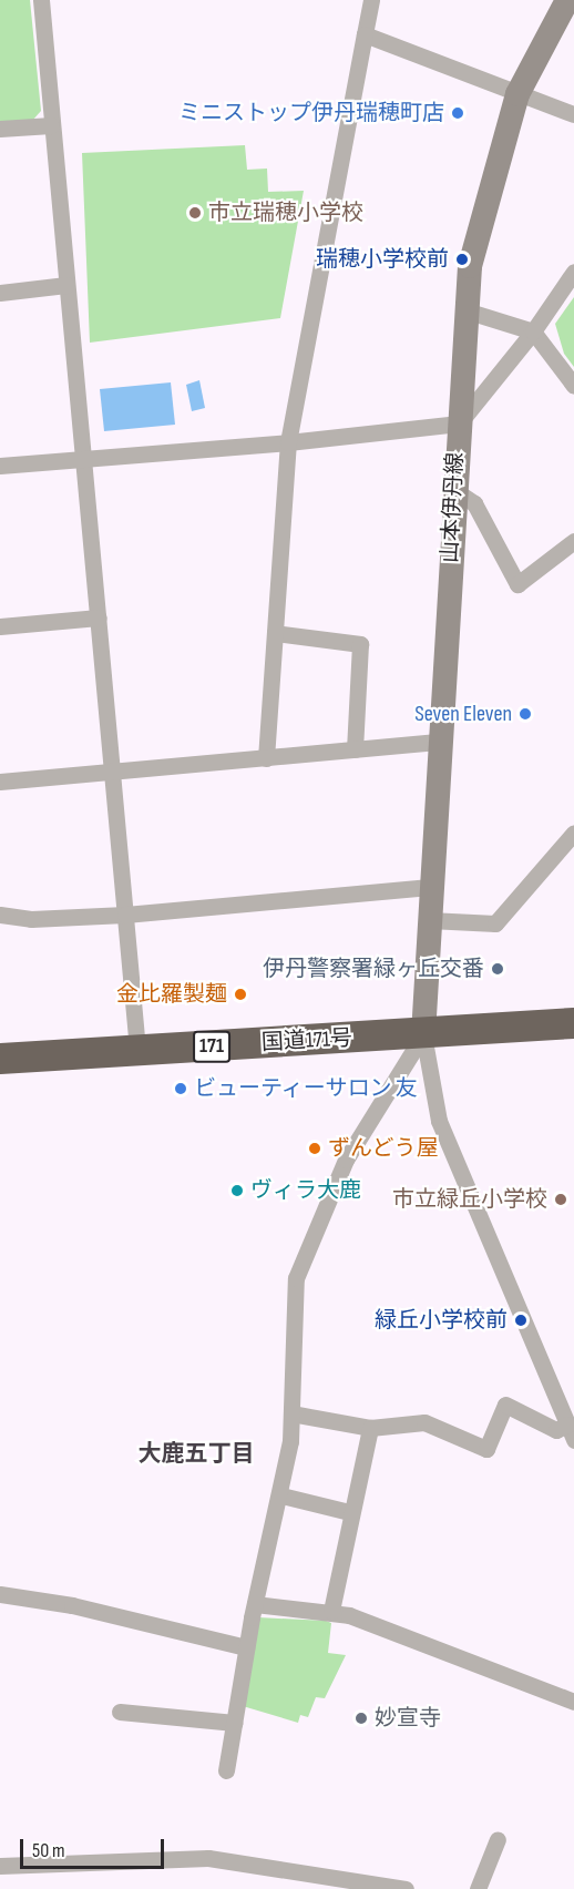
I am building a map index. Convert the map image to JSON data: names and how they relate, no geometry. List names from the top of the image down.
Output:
{
  "streets": {
    "highway": ["国道171号", "171"],
    "main road": ["山本伊丹線"]
  },
  "crossings": [
    ["山本伊丹線", "国道171号"]
  ],
  "districts": ["大鹿五丁目"],
  "places": [
    "ミニストップ伊丹瑞穂町店",
    "市立瑞穂小学校",
    "瑞穂小学校前",
    "Seven Eleven",
    "伊丹警察署緑ヶ丘交番",
    "金比羅製麺",
    "ビューティーサロン 友",
    "ずんどう屋",
    "ヴィラ大鹿",
    "市立緑丘小学校",
    "緑丘小学校前",
    "妙宣寺"
  ],
  "scale_bar": "50 m"
}
